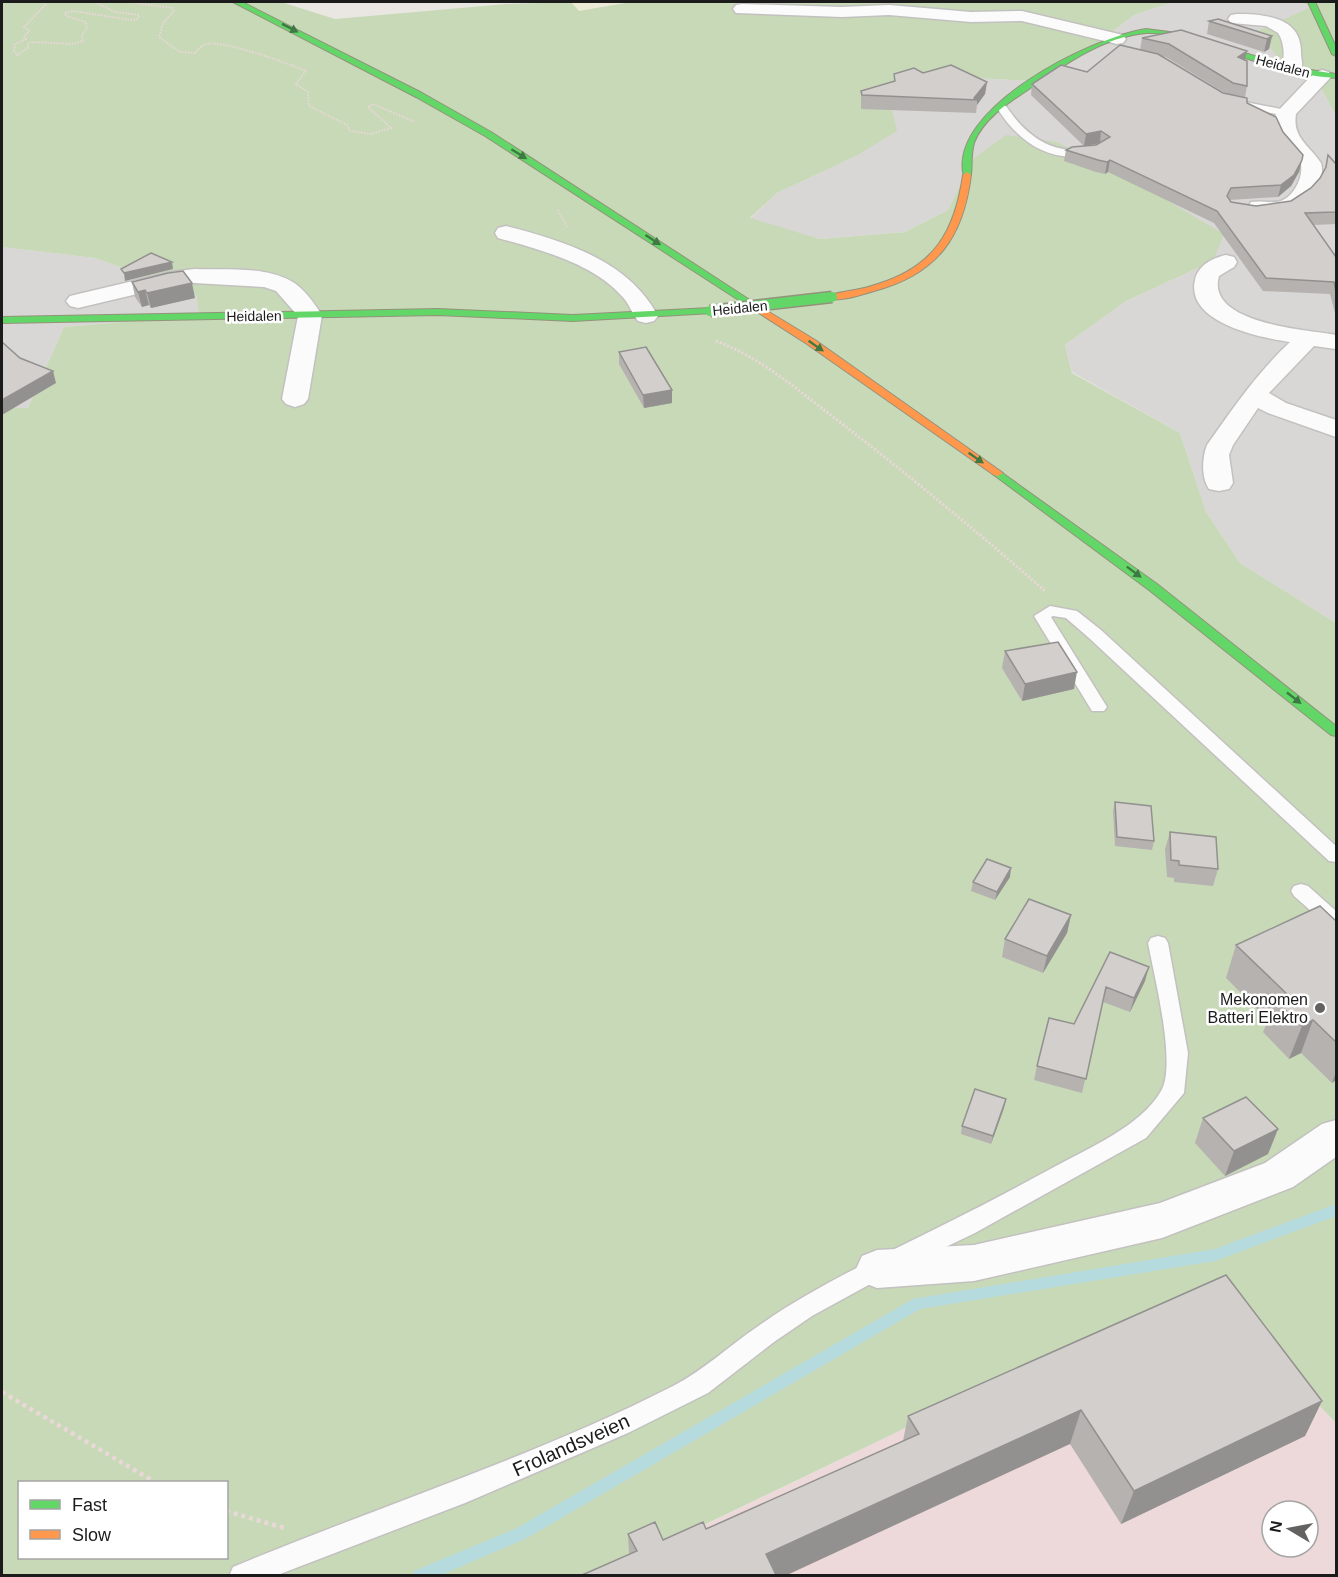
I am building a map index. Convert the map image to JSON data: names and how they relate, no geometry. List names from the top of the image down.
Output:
{
  "streets": {
    "main road": ["Heidalen"],
    "lane": ["Frolandsveien"]
  },
  "places": ["Mekonomen Batteri Elektro"],
  "legend": ["Fast", "Slow"],
  "north": "left"
}
